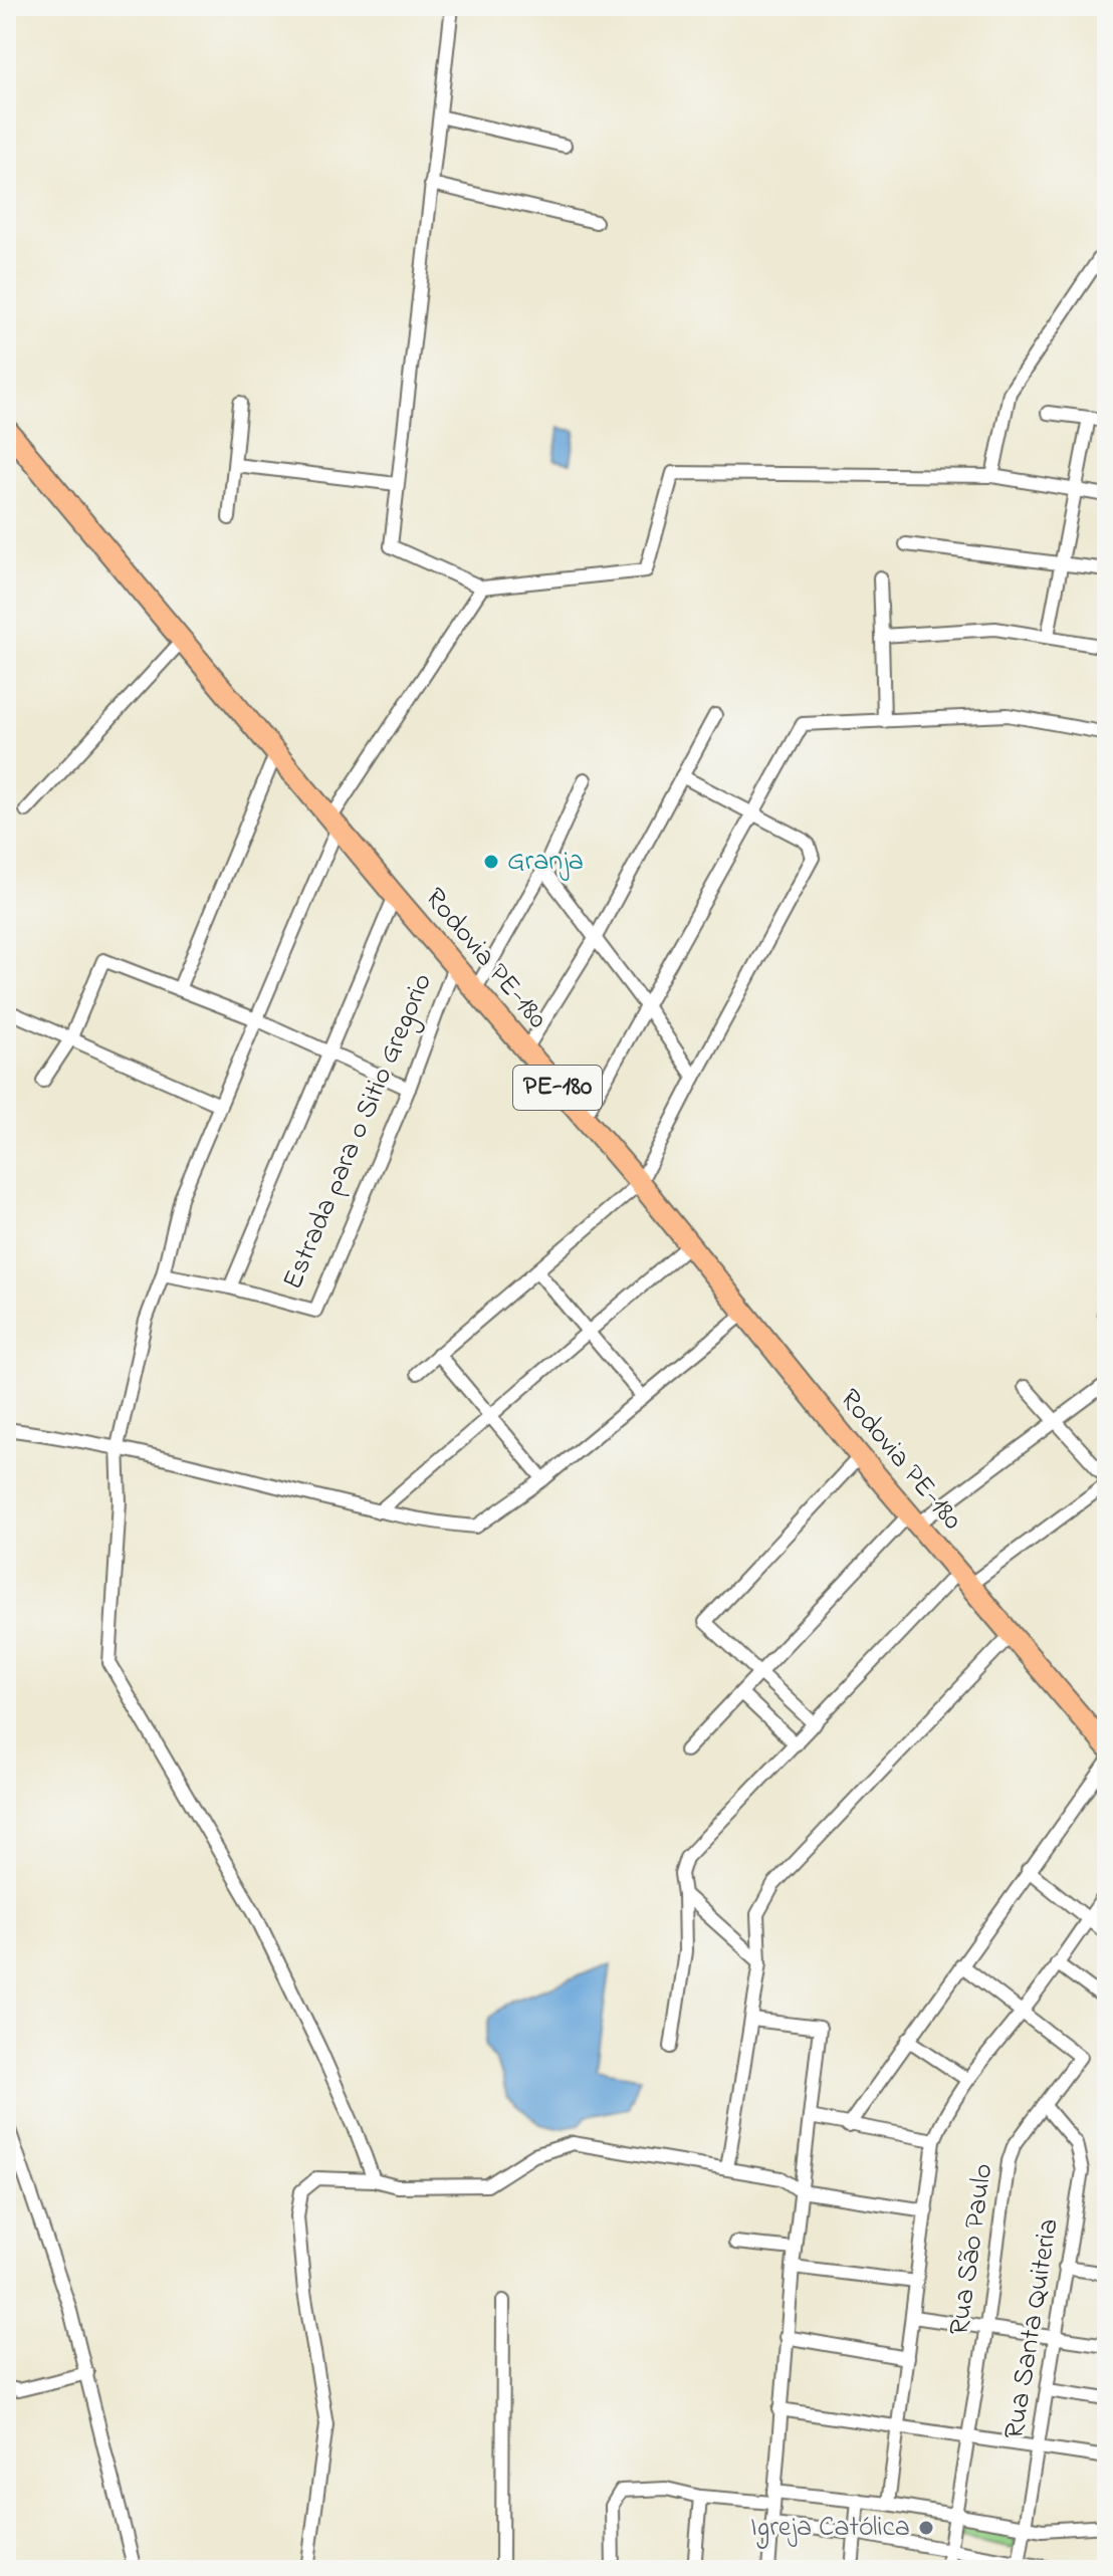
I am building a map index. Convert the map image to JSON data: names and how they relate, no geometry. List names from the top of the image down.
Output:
{
  "streets": {
    "main road": ["Rodovia PE-180", "PE-180"],
    "street": ["Estrada para o Sitio Gregorio", "Rua São Paulo", "Rua Santa Quiteria"]
  },
  "crossings": [
    ["Rodovia PE-180", "Estrada para o Sitio Gregorio"],
    ["Rua São Paulo", "Rua Santa Quiteria"]
  ],
  "places": ["Granja", "Igreja Católica"]
}
